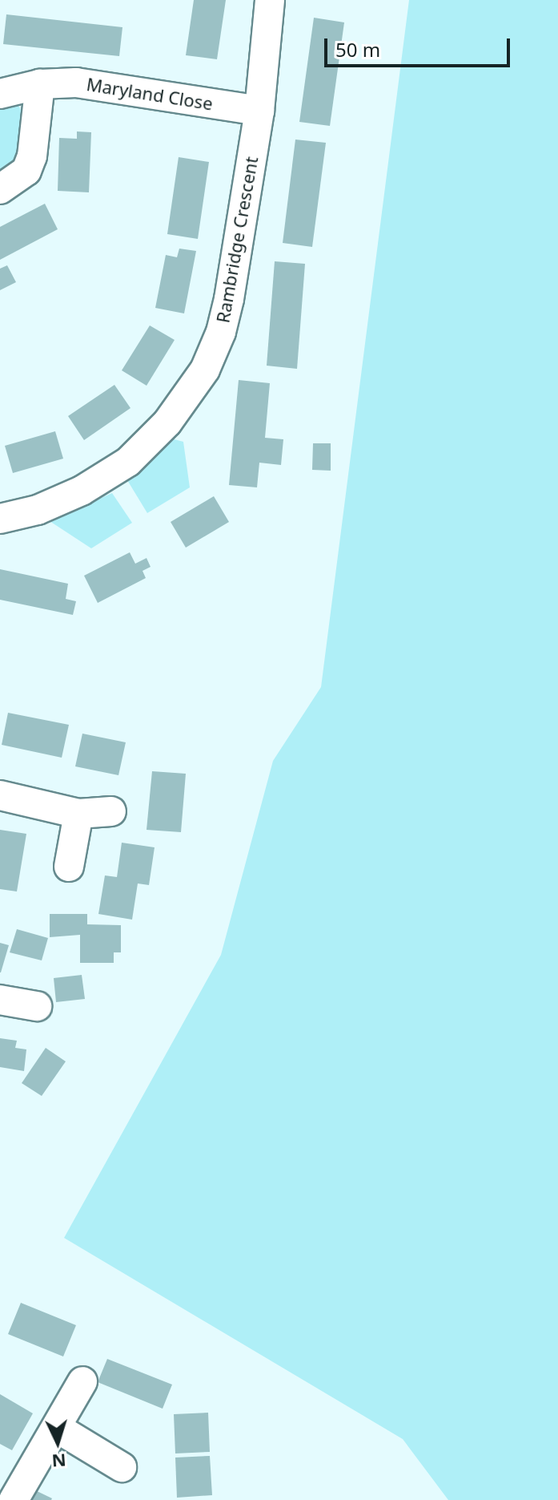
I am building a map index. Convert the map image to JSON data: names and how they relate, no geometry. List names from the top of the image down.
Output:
{
  "streets": {
    "street": ["Maryland Close", "Rambridge Crescent"]
  },
  "crossings": [
    ["Maryland Close", "Rambridge Crescent"]
  ],
  "scale_bar": "50 m",
  "north": "bottom"
}
